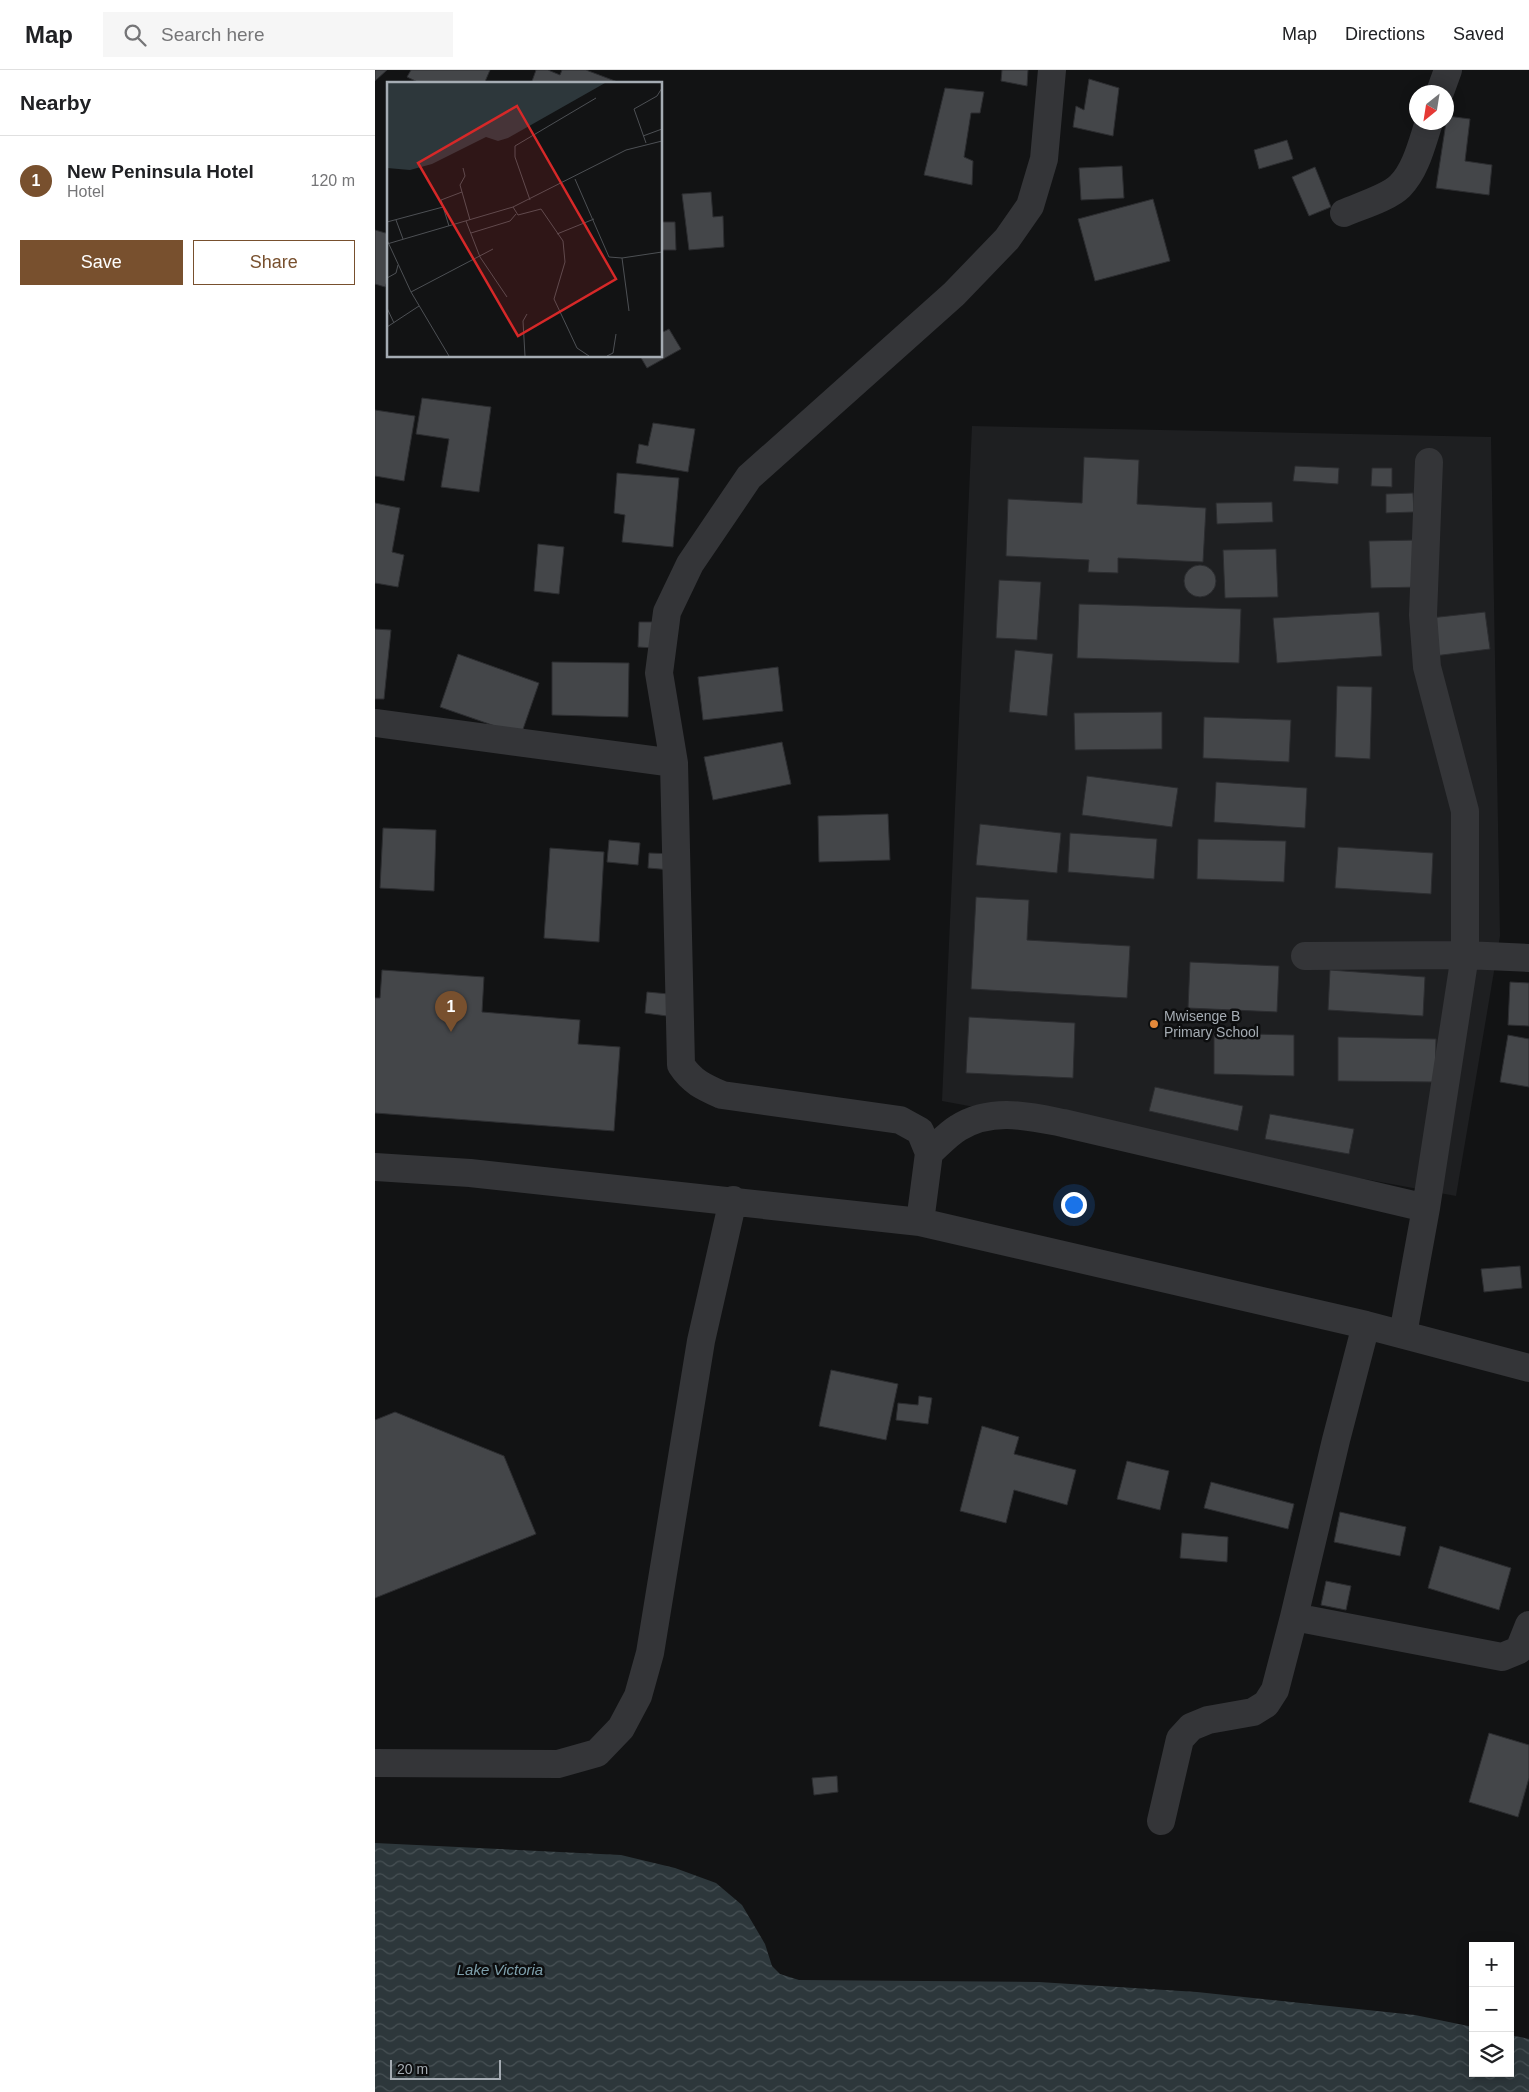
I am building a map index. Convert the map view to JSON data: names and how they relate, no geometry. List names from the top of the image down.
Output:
{
  "water": ["Lake Victoria"],
  "places": ["Mwisenge B Primary School"],
  "scale_bar": "20 m",
  "north": "bottom left",
  "page": {
    "header": "Map",
    "search": "Search here",
    "nav": ["Map", "Directions", "Saved"],
    "heading": "Nearby",
    "list": [
      {
        "mark": "1",
        "name": "New Peninsula Hotel",
        "note": "Hotel",
        "value": "120 m"
      }
    ],
    "buttons": ["Save", "Share"],
    "pins": "1",
    "map_buttons": ["+", "−"],
    "scale": "20 m"
  }
}
